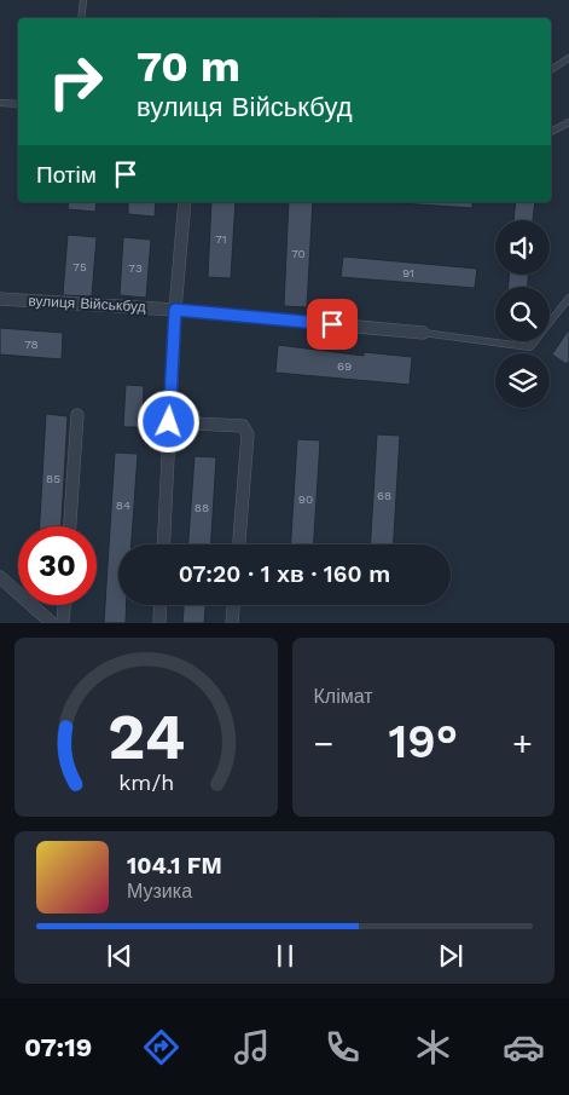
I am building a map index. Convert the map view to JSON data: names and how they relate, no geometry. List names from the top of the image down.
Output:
{
  "streets": {
    "street": ["вулиця Військбуд"]
  },
  "house_numbers": [
    "71",
    "70",
    "75",
    "73",
    "91",
    "78",
    "69",
    "85",
    "68",
    "90",
    "84",
    "88"
  ],
  "page": {
    "turn": ["70 m", "вулиця Військбуд"],
    "then": "Потім",
    "limit": "30",
    "trip": "07:20 · 1 хв · 160 m",
    "tile": "Клімат",
    "heat": ["−", "19°", "+"],
    "song": ["104.1 FM", "Музика"],
    "tabs": "07:19",
    "gauge": ["24", "km/h"]
  }
}
